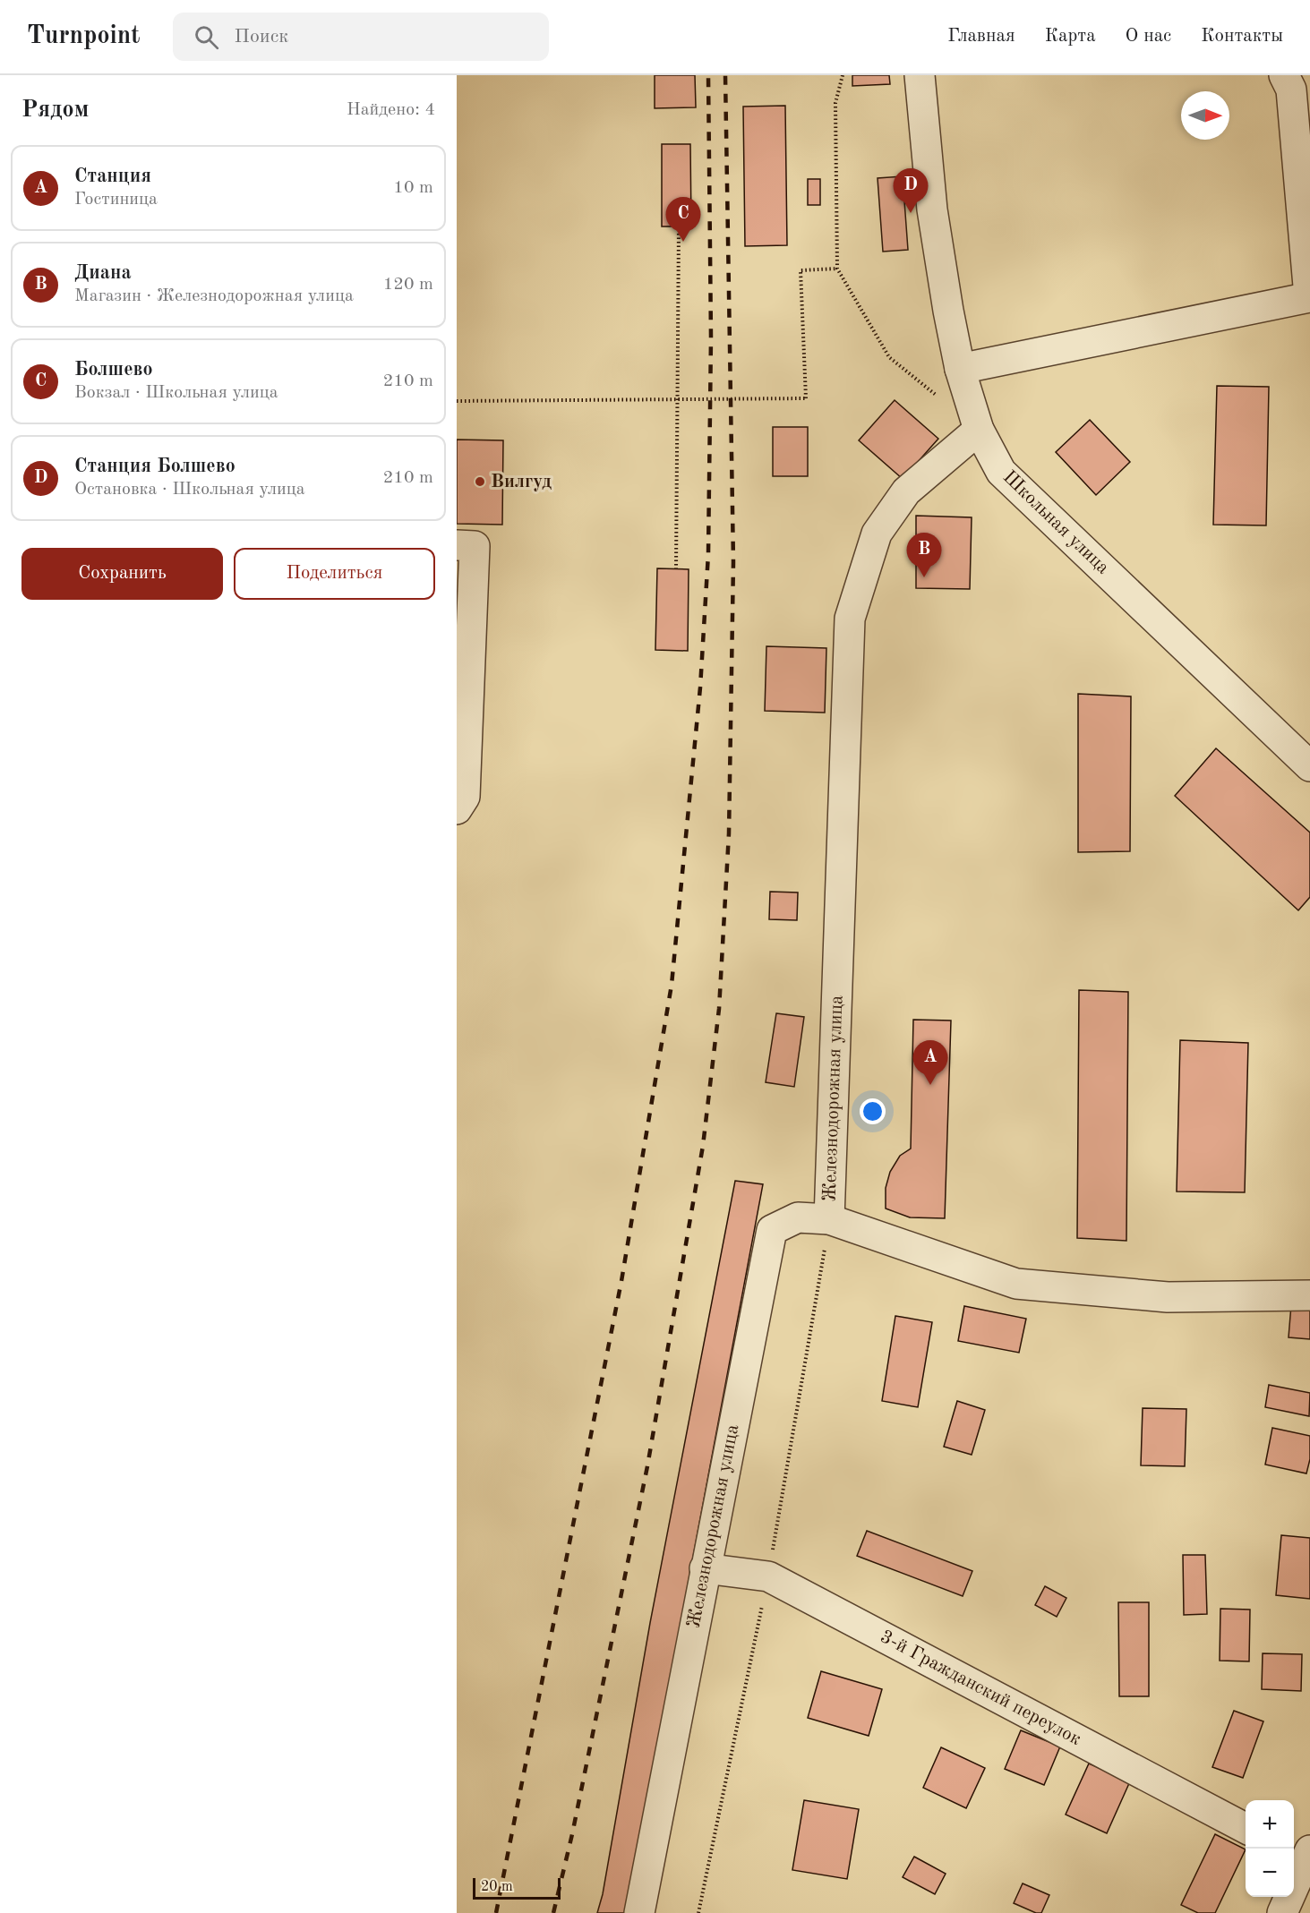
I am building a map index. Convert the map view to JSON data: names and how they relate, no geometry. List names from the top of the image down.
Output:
{
  "streets": {
    "street": ["Школьная улица", "Железнодорожная улица", "3-й Гражданский переулок"]
  },
  "crossings": [
    ["Школьная улица", "Железнодорожная улица"],
    ["Железнодорожная улица", "3-й Гражданский переулок"]
  ],
  "places": ["Вилгуд"],
  "scale_bar": "20 m",
  "north": "right",
  "page": {
    "header": "Turnpoint",
    "search": "Поиск",
    "nav": [
      "Главная",
      "Карта",
      "О нас",
      "Контакты"
    ],
    "heading": ["Рядом", "Найдено: 4"],
    "list": [
      {
        "mark": "A",
        "name": "Станция",
        "note": "Гостиница",
        "value": "10 m"
      },
      {
        "mark": "B",
        "name": "Диана",
        "note": "Магазин · Железнодорожная улица",
        "value": "120 m"
      },
      {
        "mark": "C",
        "name": "Болшево",
        "note": "Вокзал · Школьная улица",
        "value": "210 m"
      },
      {
        "mark": "D",
        "name": "Станция Болшево",
        "note": "Остановка · Школьная улица",
        "value": "210 m"
      }
    ],
    "pins": [
      "D",
      "C",
      "B",
      "A"
    ],
    "buttons": ["Сохранить", "Поделиться"],
    "map_buttons": ["+", "−"],
    "scale": "20 m"
  }
}
